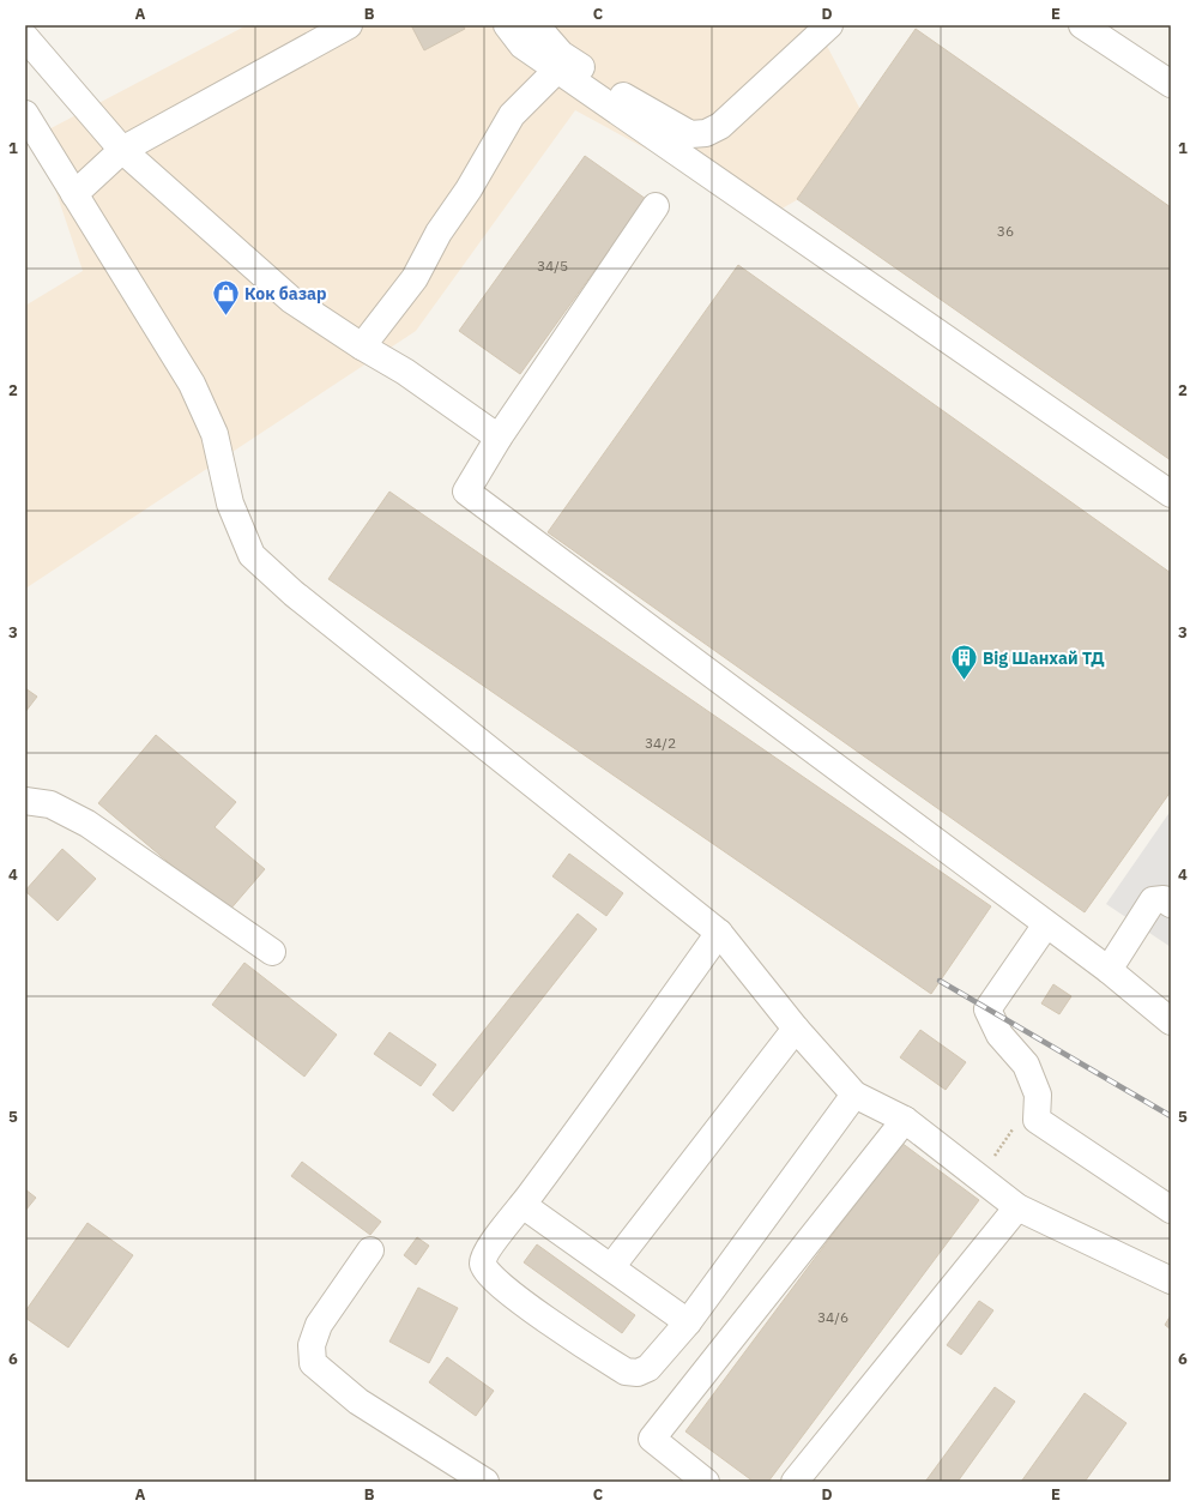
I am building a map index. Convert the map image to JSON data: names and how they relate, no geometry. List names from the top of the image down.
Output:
{
  "places": {
    "shop": ["Кок базар"],
    "building": ["Big Шанхай ТД"]
  },
  "house_numbers": [
    "36",
    "34/5",
    "34/2",
    "34/6"
  ],
  "grid": {
    "columns": [
      "A",
      "B",
      "C",
      "D",
      "E"
    ],
    "rows": [
      "1",
      "2",
      "3",
      "4",
      "5",
      "6"
    ]
  }
}
